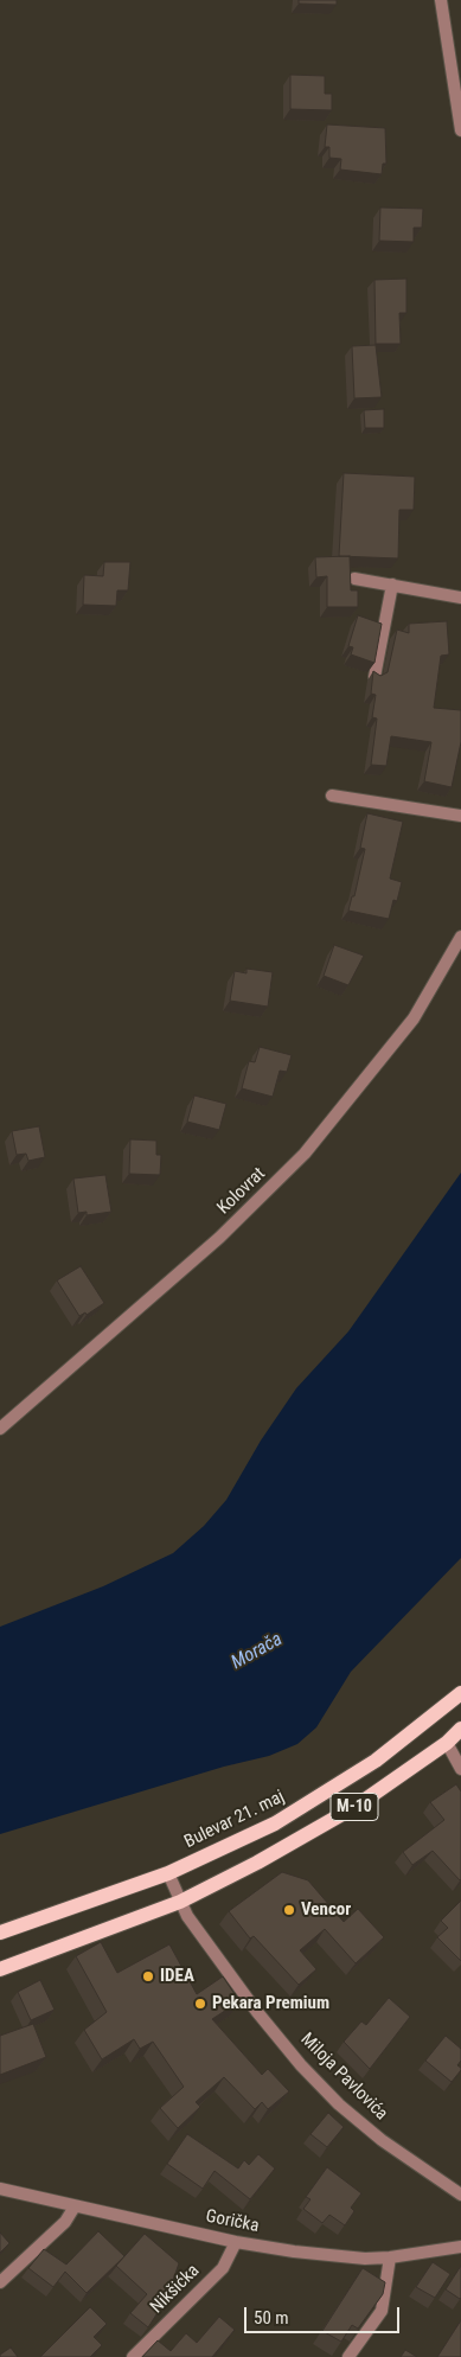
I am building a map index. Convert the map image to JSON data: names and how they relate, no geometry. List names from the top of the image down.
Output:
{
  "streets": {
    "main road": ["M-10", "Bulevar 21. maj"],
    "street": [
      "Kolovrat",
      "Miloja Pavlovića",
      "Gorička",
      "Nikšićka"
    ]
  },
  "crossings": [
    ["M-10", "Miloja Pavlovića"],
    ["Bulevar 21. maj", "Miloja Pavlovića"],
    ["Gorička", "Nikšićka"]
  ],
  "water": ["Morača"],
  "places": ["Vencor", "IDEA", "Pekara Premium"],
  "scale_bar": "50 m"
}
